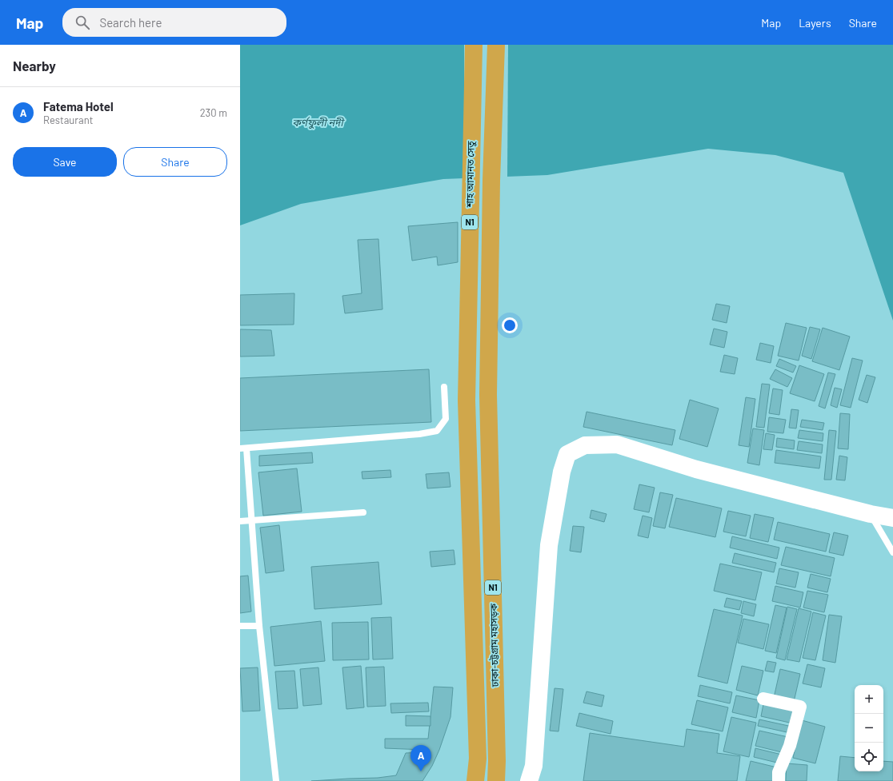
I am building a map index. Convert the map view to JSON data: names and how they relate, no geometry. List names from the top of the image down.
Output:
{
  "streets": {
    "highway": ["শাহ আমানত সেতু", "N1", "ঢাকা-চট্টগ্রাম মহাসড়ক"]
  },
  "crossings": [
    ["শাহ আমানত সেতু", "ঢাকা-চট্টগ্রাম মহাসড়ক"]
  ],
  "water": ["কর্ণফুলী নদী"],
  "page": {
    "header": "Map",
    "search": "Search here",
    "nav": ["Map", "Layers", "Share"],
    "heading": "Nearby",
    "list": [
      {
        "mark": "A",
        "name": "Fatema Hotel",
        "note": "Restaurant",
        "value": "230 m"
      }
    ],
    "buttons": ["Save", "Share"],
    "map_buttons": ["+", "−"],
    "pins": "A"
  }
}
